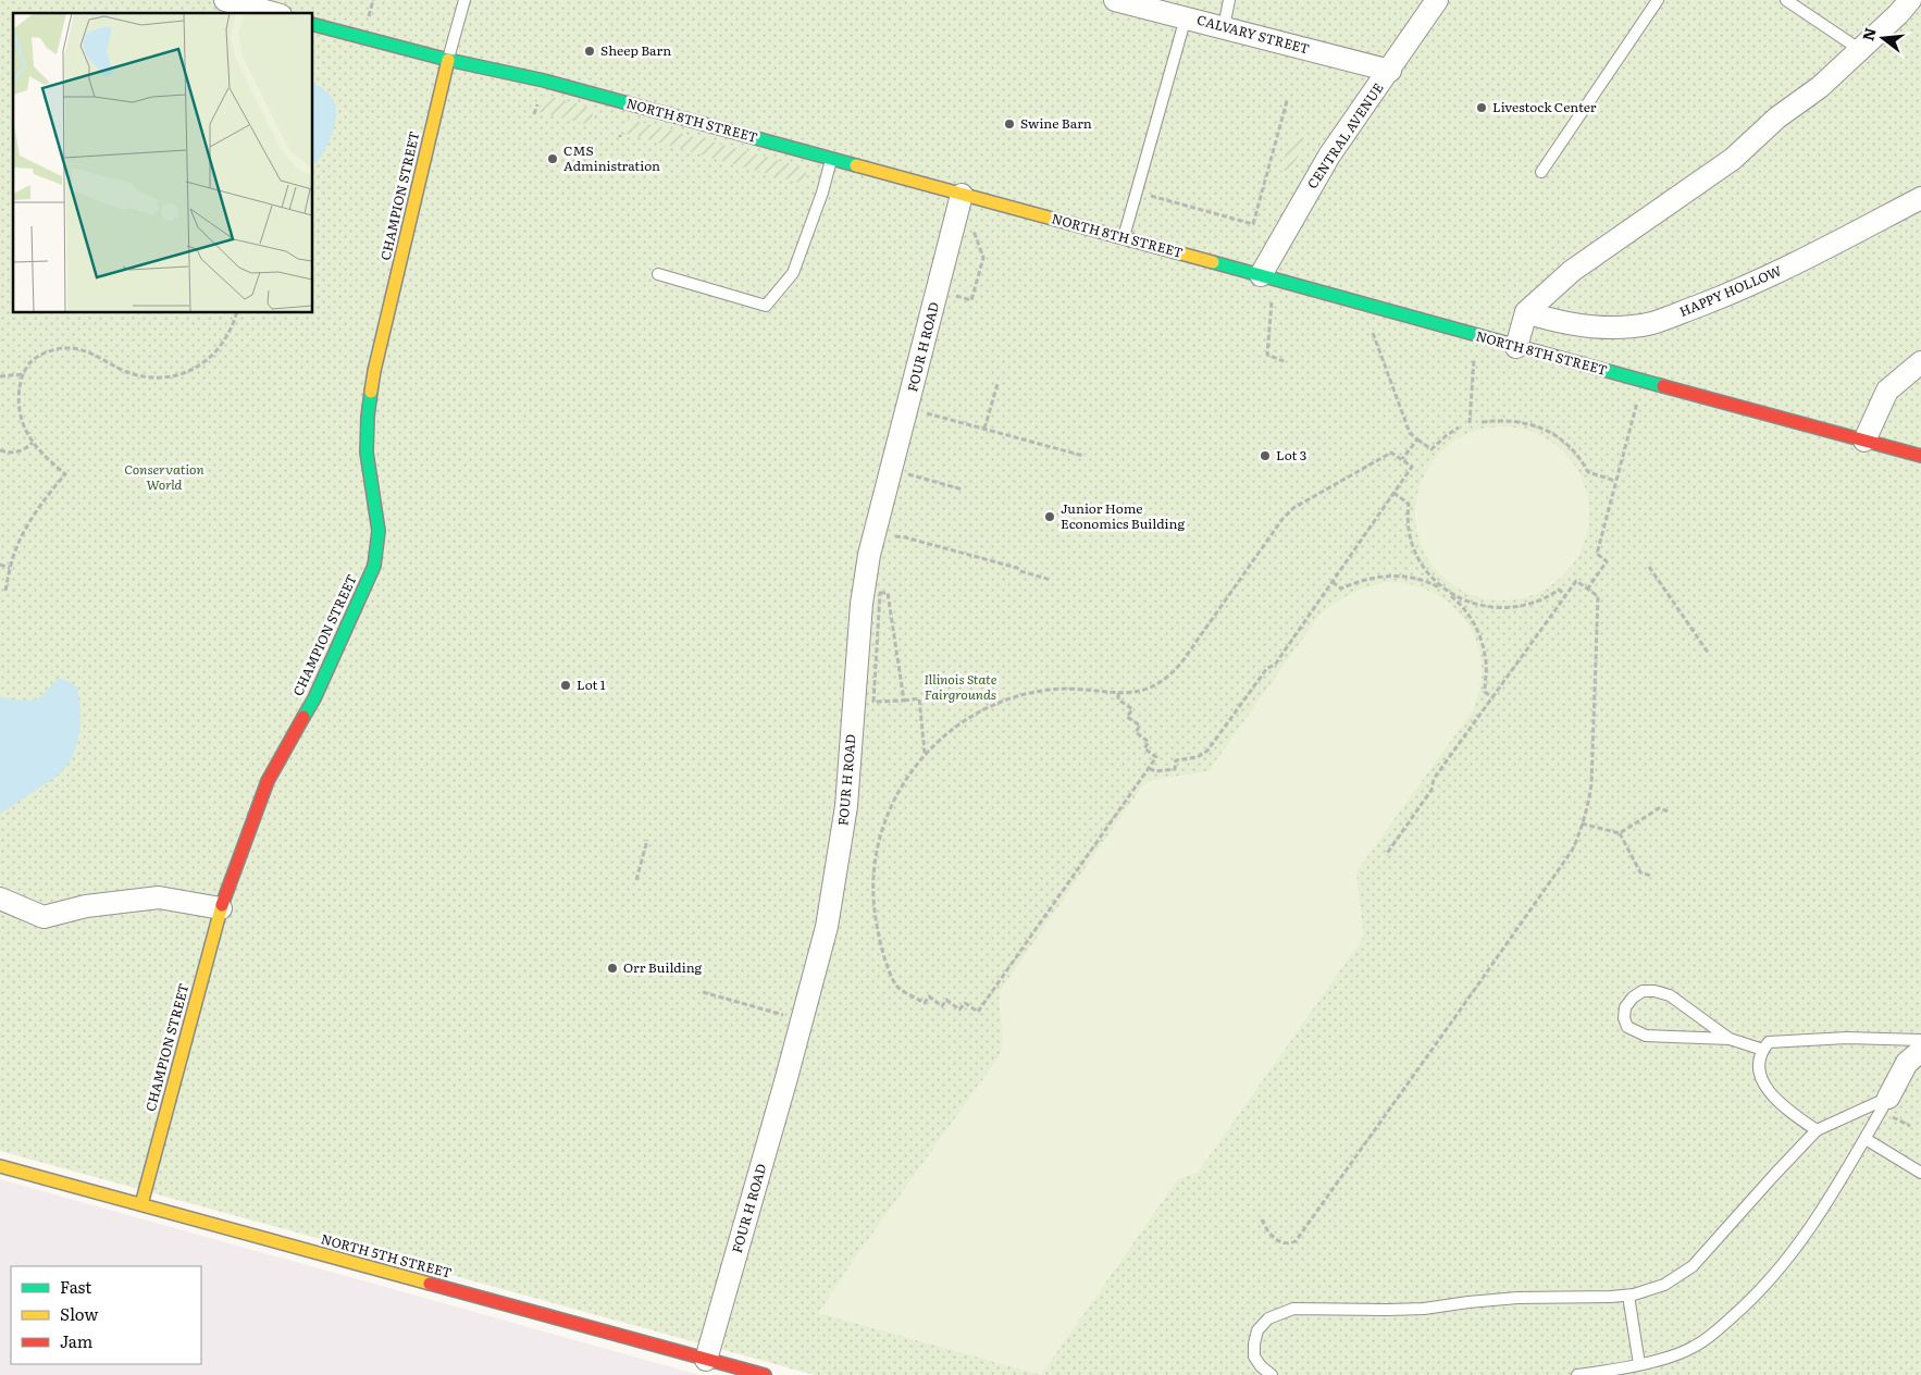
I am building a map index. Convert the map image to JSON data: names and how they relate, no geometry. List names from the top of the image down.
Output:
{
  "streets": {
    "street": [
      "CALVARY STREET",
      "NORTH 8TH STREET",
      "CENTRAL AVENUE",
      "CHAMPION STREET",
      "HAPPY HOLLOW",
      "FOUR H ROAD",
      "NORTH 5TH STREET"
    ]
  },
  "crossings": [
    ["CALVARY STREET", "CENTRAL AVENUE"],
    ["NORTH 8TH STREET", "CENTRAL AVENUE"],
    ["NORTH 8TH STREET", "CHAMPION STREET"],
    ["NORTH 8TH STREET", "FOUR H ROAD"],
    ["CHAMPION STREET", "NORTH 5TH STREET"],
    ["FOUR H ROAD", "NORTH 5TH STREET"]
  ],
  "parks": ["Conservation World", "Illinois State Fairgrounds"],
  "places": [
    "Sheep Barn",
    "Livestock Center",
    "Swine Barn",
    "CMS Administration",
    "Lot 3",
    "Junior Home Economics Building",
    "Lot 1",
    "Orr Building"
  ],
  "legend": ["Fast", "Slow", "Jam"],
  "north": "left"
}
